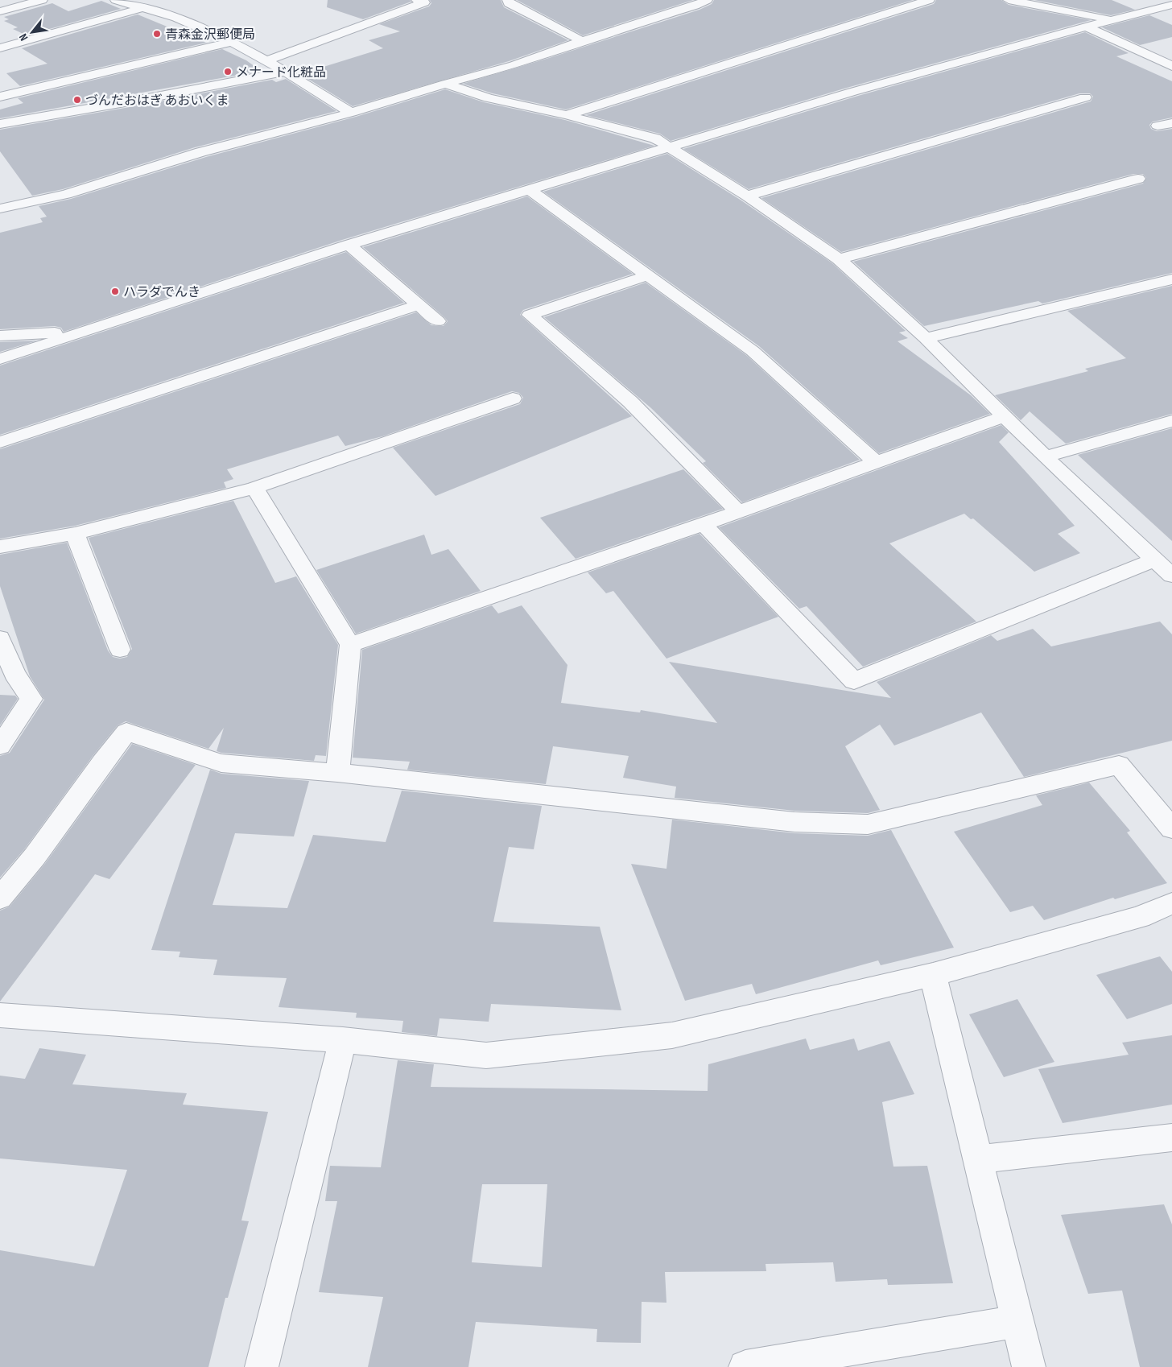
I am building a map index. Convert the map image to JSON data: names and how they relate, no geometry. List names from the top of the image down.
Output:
{
  "places": [
    "青森金沢郵便局",
    "メナード化粧品",
    "づんだおはぎ あおいくま",
    "ハラダでんき"
  ],
  "north": "bottom left"
}
